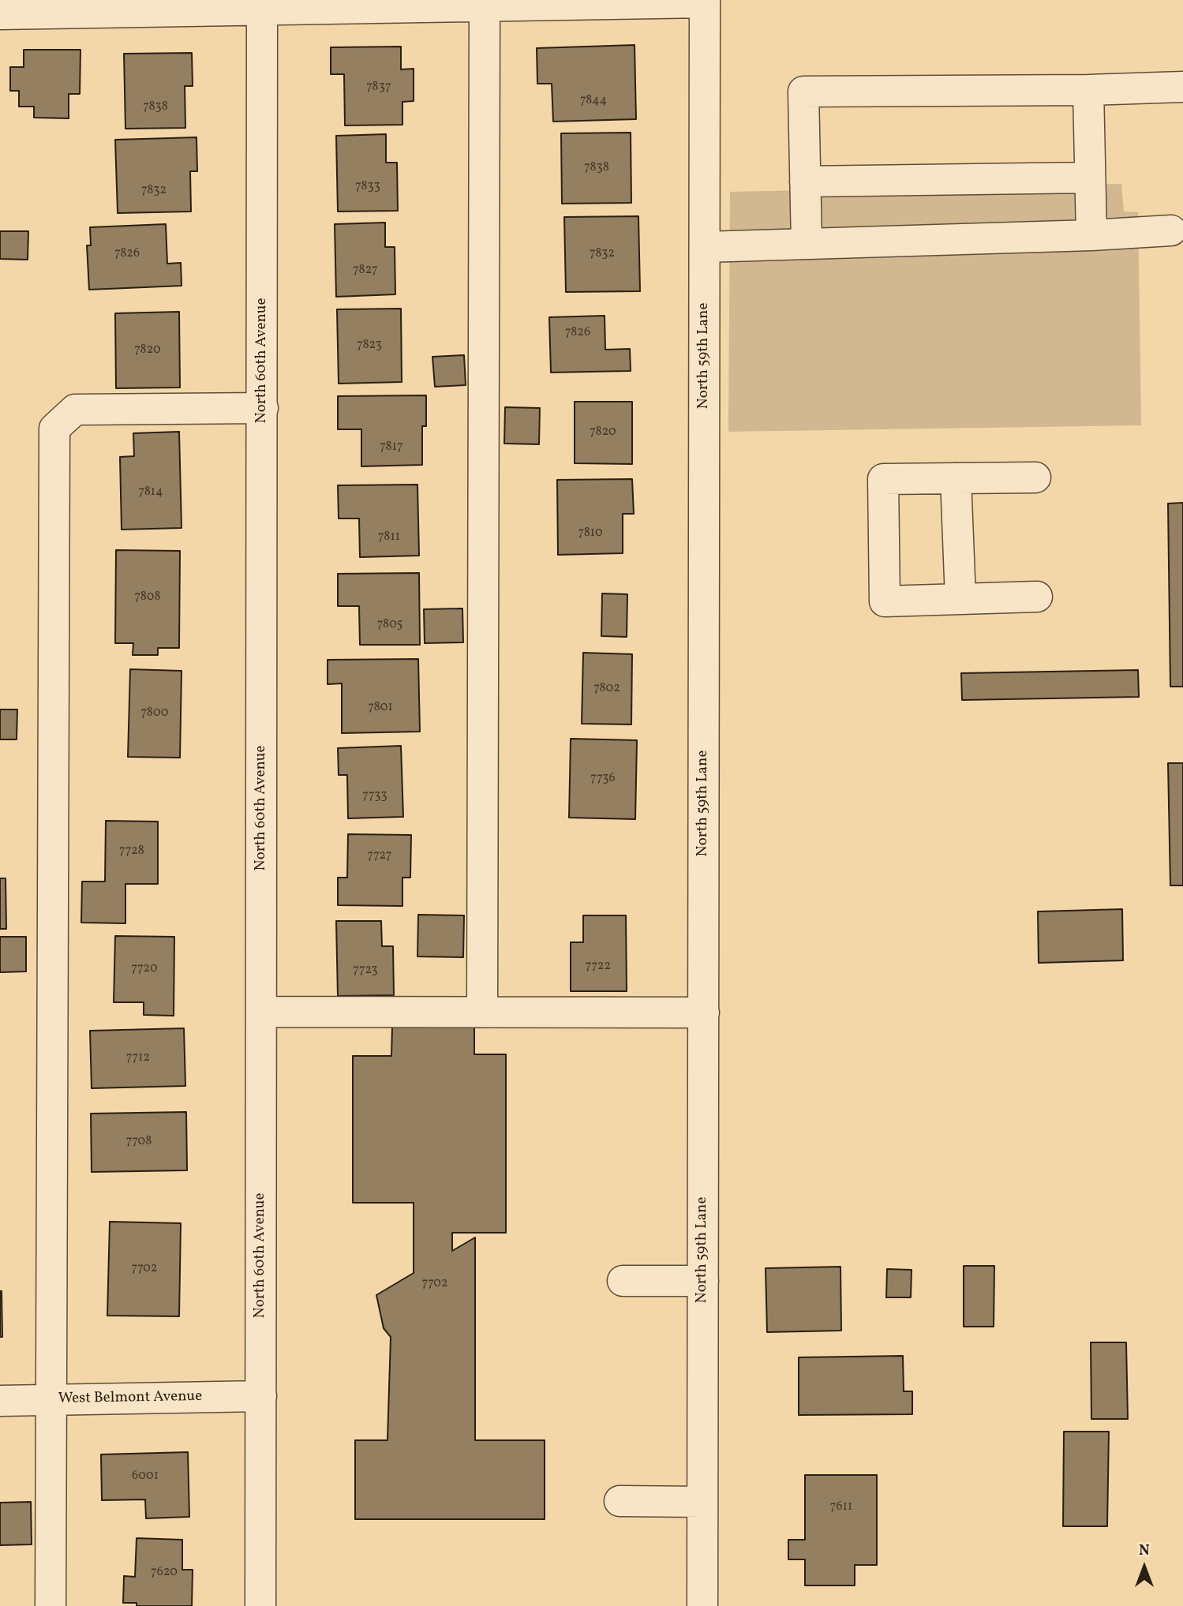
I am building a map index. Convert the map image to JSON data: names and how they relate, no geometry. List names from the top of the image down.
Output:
{
  "streets": {
    "street": ["North 59th Lane", "North 60th Avenue", "West Belmont Avenue"]
  },
  "crossings": [
    ["North 60th Avenue", "West Belmont Avenue"]
  ],
  "house_numbers": [
    "7837",
    "7844",
    "7838",
    "7838",
    "7833",
    "7832",
    "7826",
    "7832",
    "7827",
    "7826",
    "7823",
    "7820",
    "7820",
    "7817",
    "7814",
    "7810",
    "7811",
    "7808",
    "7805",
    "7802",
    "7801",
    "7800",
    "7736",
    "7733",
    "7728",
    "7727",
    "7722",
    "7720",
    "7723",
    "7712",
    "7708",
    "7702",
    "7702",
    "6001",
    "7611",
    "7620"
  ],
  "north": "top"
}
